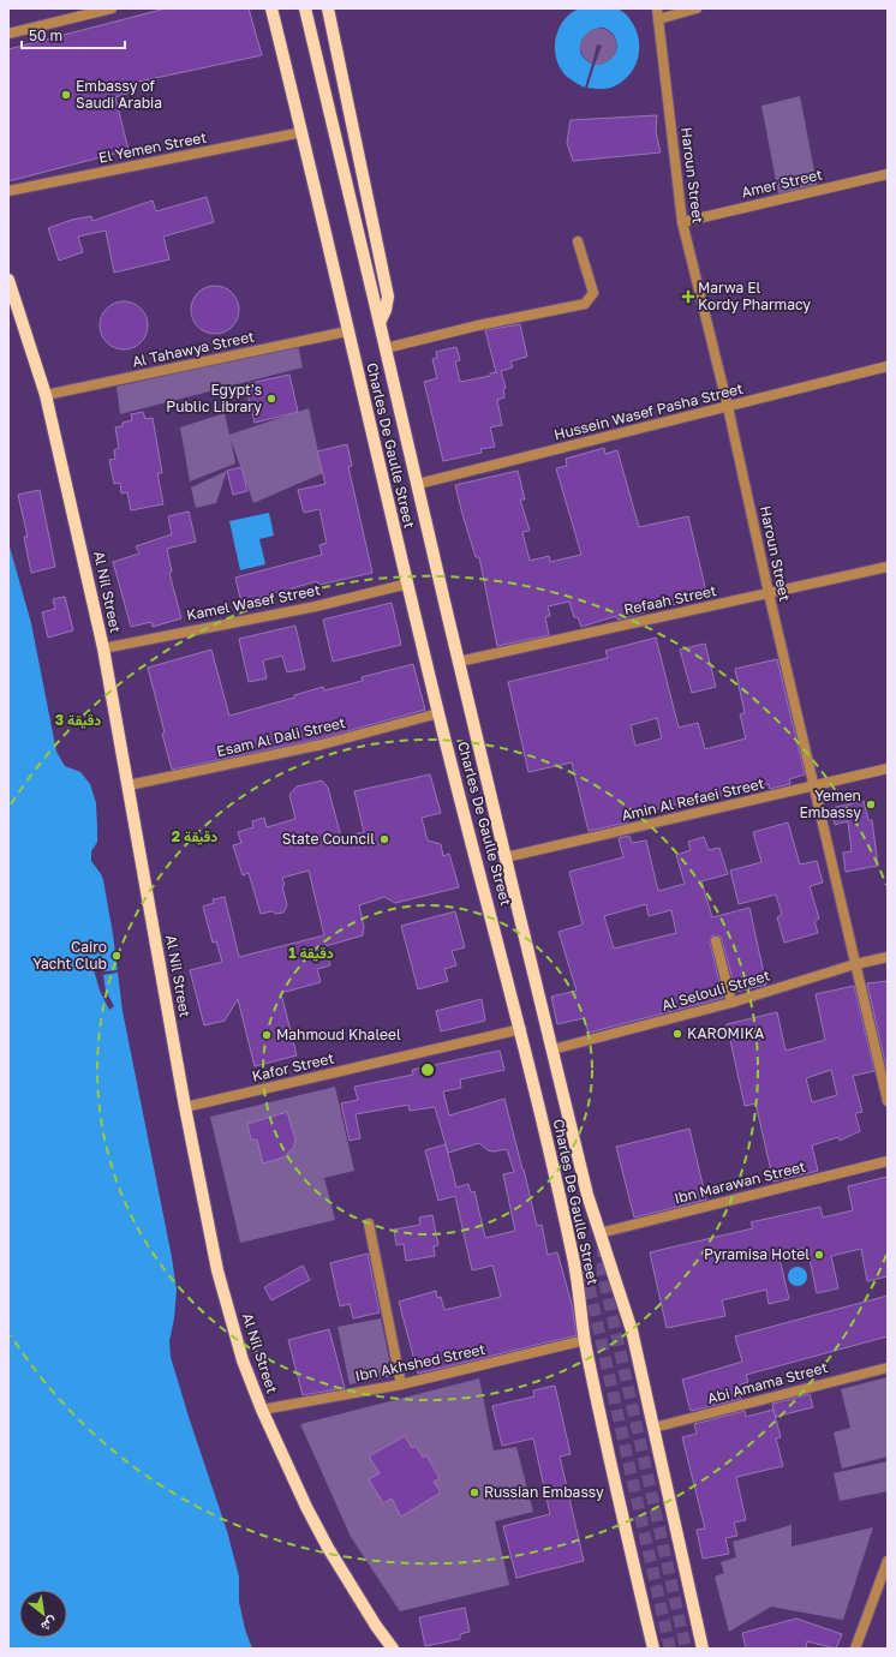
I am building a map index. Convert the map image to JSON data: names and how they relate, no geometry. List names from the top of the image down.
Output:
{
  "streets": {
    "main road": ["Charles De Gaulle Street", "Al Nil Street"],
    "street": [
      "El Yemen Street",
      "Haroun Street",
      "Amer Street",
      "Al Tahawya Street",
      "Hussein Wasef Pasha Street",
      "Refaah Street",
      "Kamel Wasef Street",
      "Esam Al Dali Street",
      "Amin Al Refaei Street",
      "Al Selouli Street",
      "Kafor Street",
      "Ibn Marawan Street",
      "Ibn Akhshed Street",
      "Abi Amama Street"
    ]
  },
  "crossings": [
    ["El Yemen Street", "Charles De Gaulle Street"],
    ["Haroun Street", "Amer Street"],
    ["Haroun Street", "Hussein Wasef Pasha Street"],
    ["Haroun Street", "Refaah Street"],
    ["Haroun Street", "Amin Al Refaei Street"],
    ["Haroun Street", "Al Selouli Street"],
    ["Al Tahawya Street", "Charles De Gaulle Street"],
    ["Al Tahawya Street", "Al Nil Street"],
    ["Hussein Wasef Pasha Street", "Charles De Gaulle Street"],
    ["Charles De Gaulle Street", "Refaah Street"],
    ["Charles De Gaulle Street", "Kamel Wasef Street"],
    ["Charles De Gaulle Street", "Esam Al Dali Street"],
    ["Charles De Gaulle Street", "Amin Al Refaei Street"],
    ["Charles De Gaulle Street", "Al Selouli Street"],
    ["Charles De Gaulle Street", "Kafor Street"],
    ["Charles De Gaulle Street", "Ibn Marawan Street"],
    ["Charles De Gaulle Street", "Ibn Akhshed Street"],
    ["Charles De Gaulle Street", "Abi Amama Street"],
    ["Al Nil Street", "Kamel Wasef Street"],
    ["Al Nil Street", "Esam Al Dali Street"],
    ["Al Nil Street", "Kafor Street"],
    ["Al Nil Street", "Ibn Akhshed Street"]
  ],
  "places": {
    "other": [
      "Embassy of Saudi Arabia",
      "Egypt's Public Library",
      "Yemen Embassy",
      "State Council",
      "Cairo Yacht Club",
      "KAROMIKA",
      "Mahmoud Khaleel",
      "Pyramisa Hotel",
      "Russian Embassy"
    ],
    "health": ["Marwa El Kordy Pharmacy"]
  },
  "scale_bar": "50 m",
  "north": "bottom right",
  "rings": ["3 دقيقة", "2 دقيقة", "1 دقيقة"]
}
